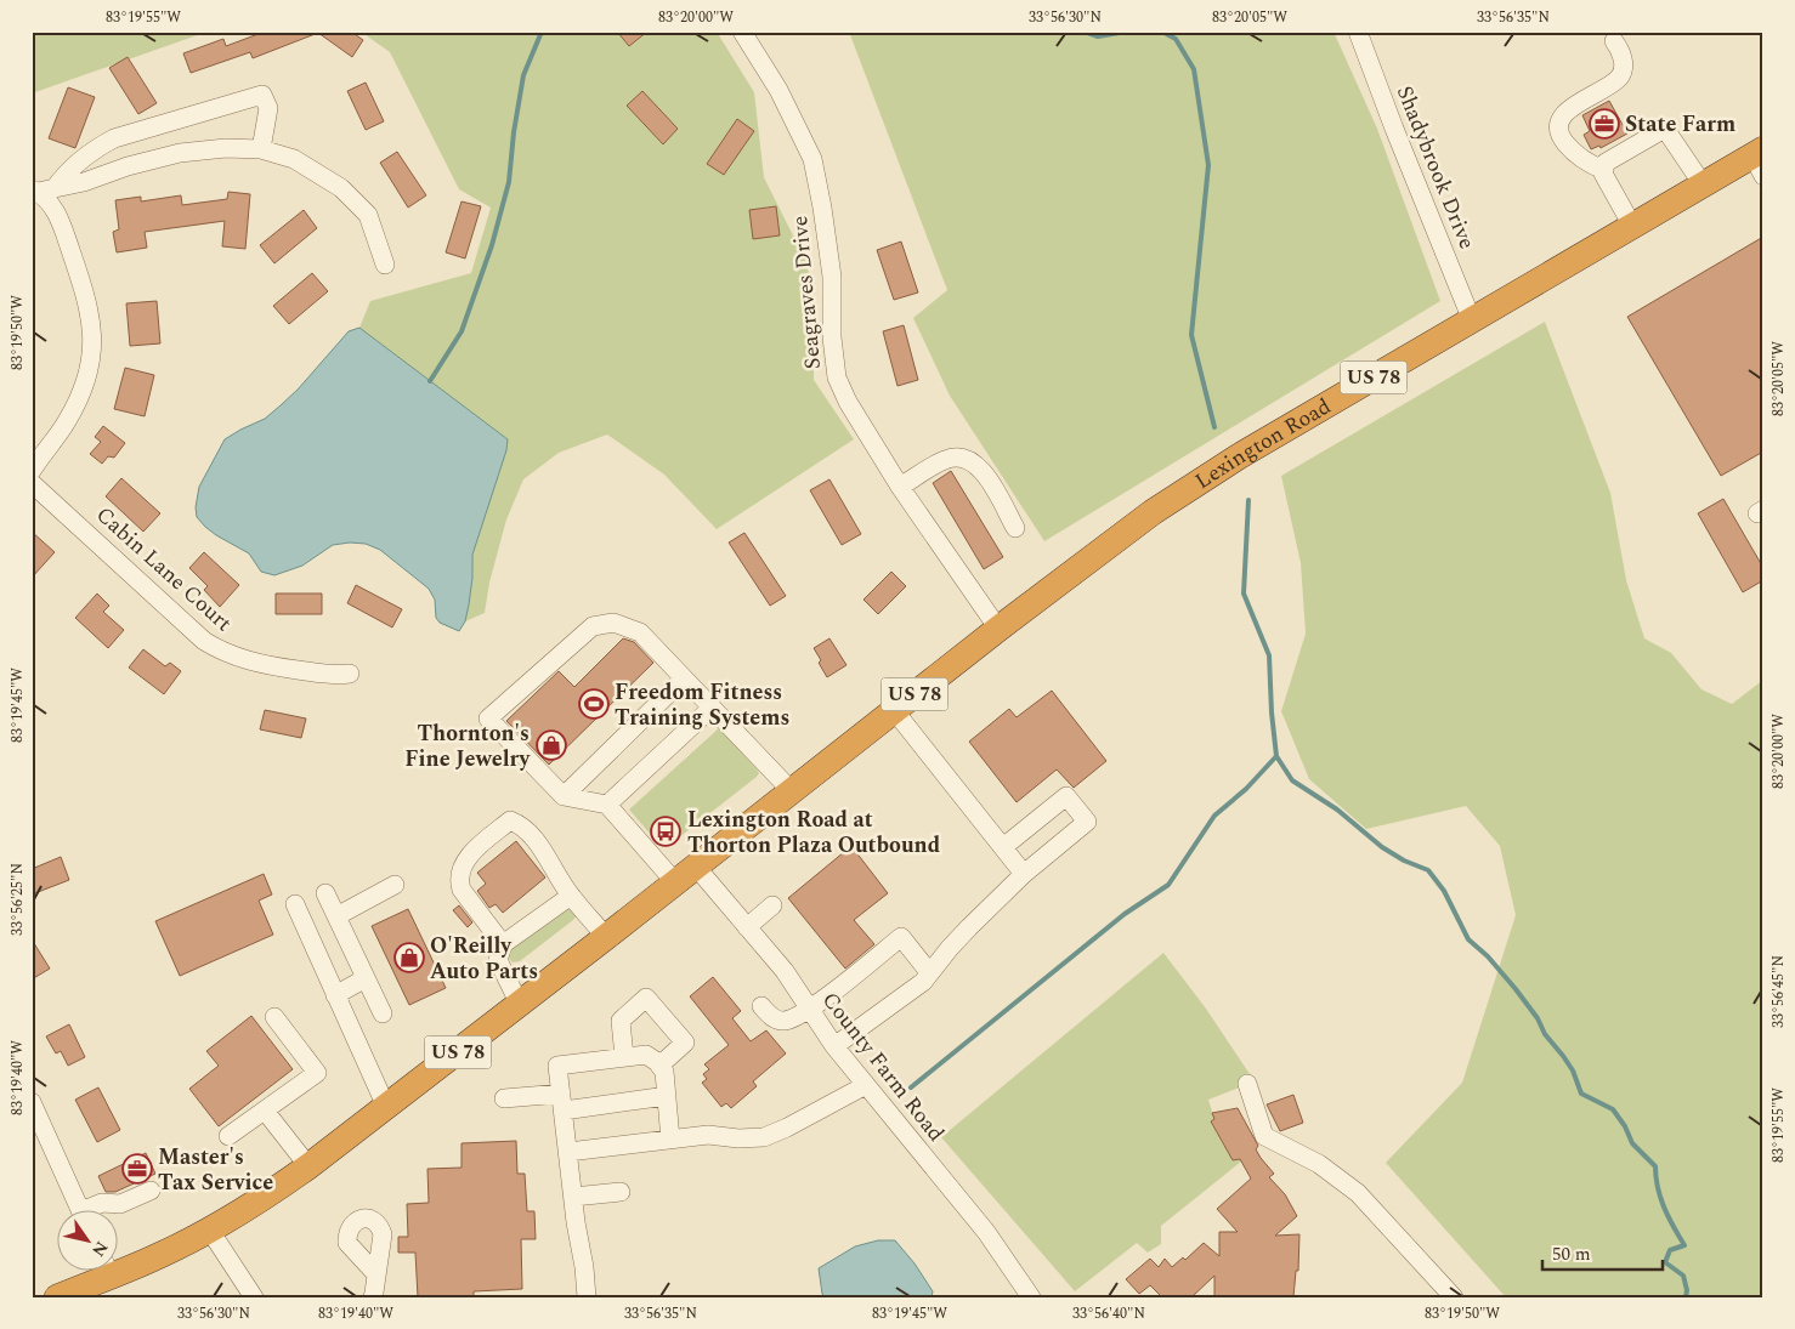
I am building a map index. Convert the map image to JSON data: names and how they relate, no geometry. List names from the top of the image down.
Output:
{
  "streets": {
    "highway": ["US 78", "Lexington Road"],
    "street": [
      "Shadybrook Drive",
      "Seagraves Drive",
      "Cabin Lane Court",
      "County Farm Road"
    ]
  },
  "crossings": [
    ["Shadybrook Drive", "Lexington Road"],
    ["Seagraves Drive", "US 78"],
    ["Seagraves Drive", "Lexington Road"],
    ["US 78", "Lexington Road"],
    ["US 78", "County Farm Road"]
  ],
  "places": {
    "office": ["State Farm", "Master's Tax Service"],
    "sports": ["Freedom Fitness Training Systems"],
    "shop": ["Thornton's Fine Jewelry", "O'Reilly Auto Parts"],
    "bus stop": ["Lexington Road at Thorton Plaza Outbound"]
  },
  "scale_bar": "50 m",
  "north": "bottom right",
  "coordinates": [
    "83°19'55\"W",
    "83°20'00\"W",
    "33°56'30\"N",
    "83°20'05\"W",
    "33°56'35\"N",
    "83°19'50\"W",
    "83°19'45\"W",
    "33°56'25\"N",
    "33°56'45\"N",
    "83°19'40\"W",
    "33°56'40\"N"
  ]
}
